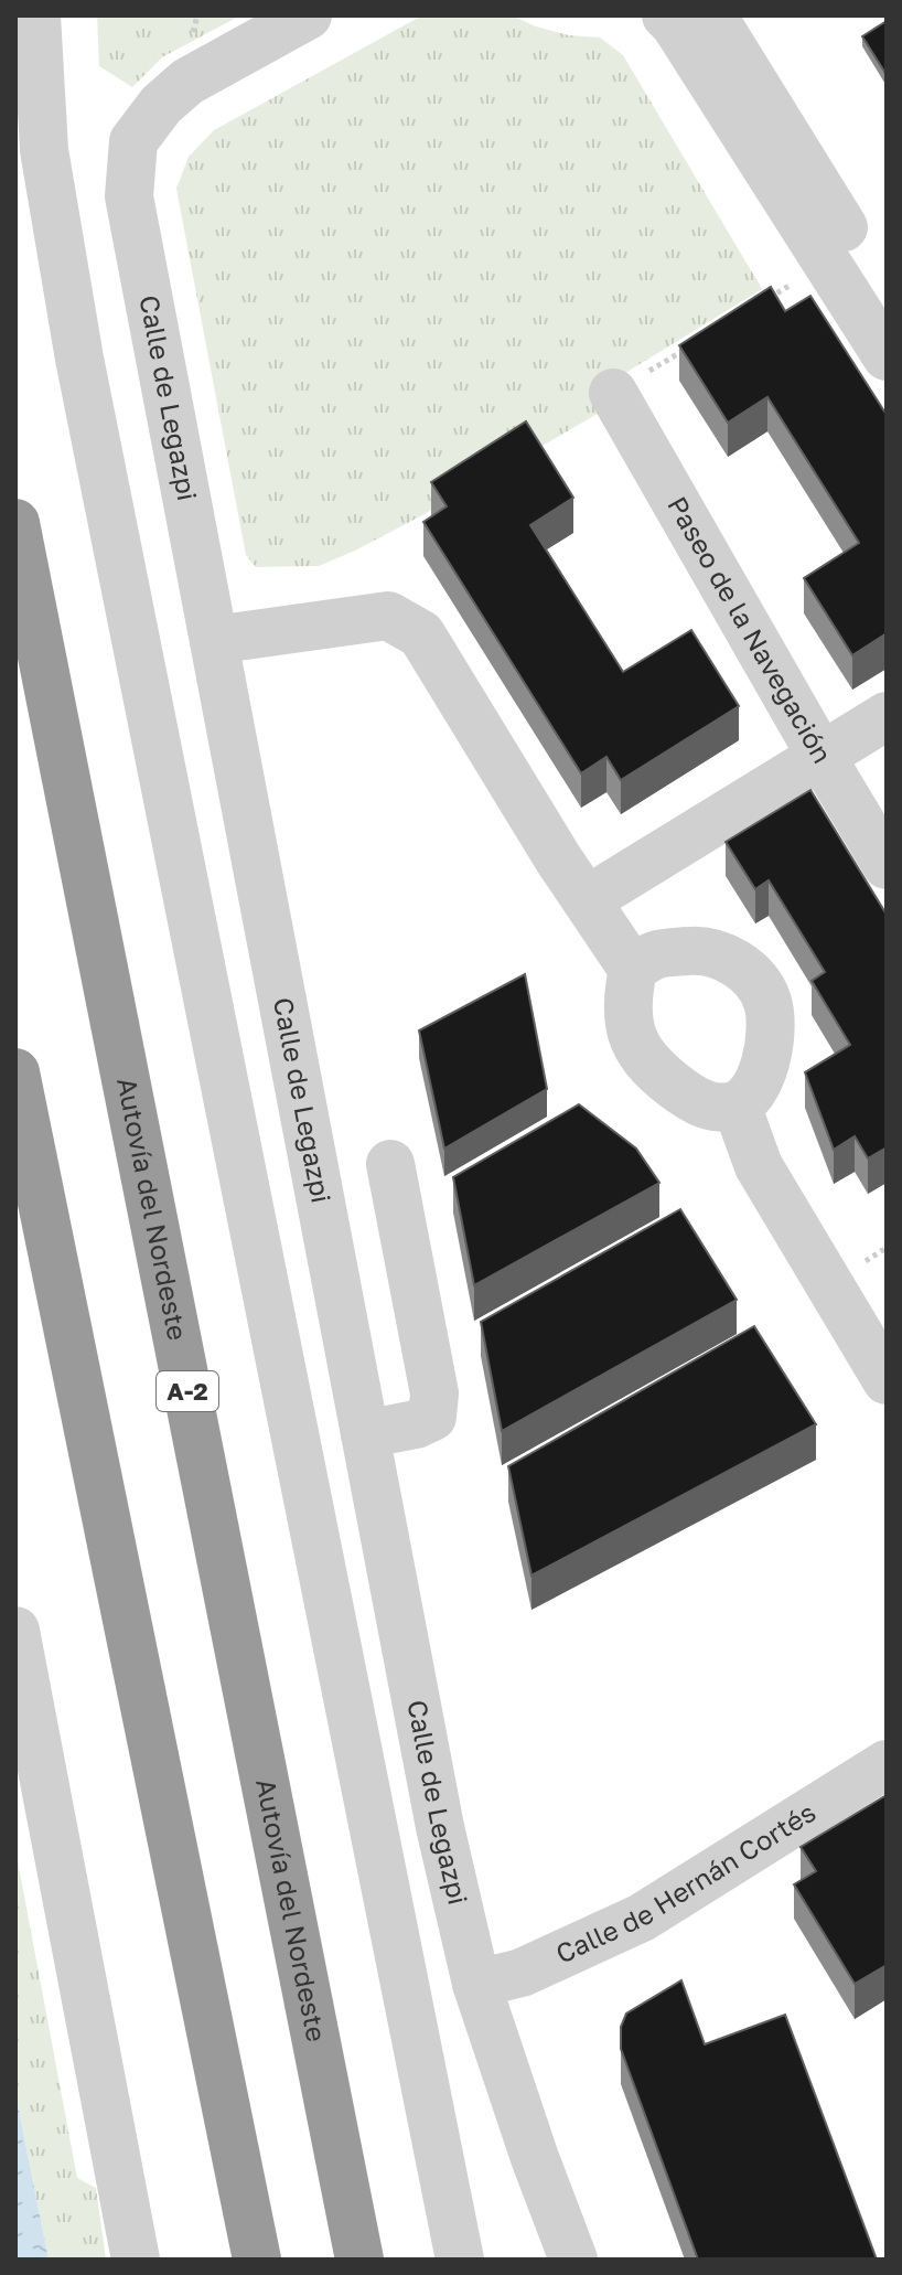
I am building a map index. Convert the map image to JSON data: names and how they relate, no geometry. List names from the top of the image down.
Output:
{
  "streets": {
    "highway": ["Autovía del Nordeste", "A-2"],
    "street": ["Calle de Legazpi", "Paseo de la Navegación", "Calle de Hernán Cortés"]
  },
  "crossings": [
    ["Calle de Legazpi", "Calle de Hernán Cortés"]
  ]
}
